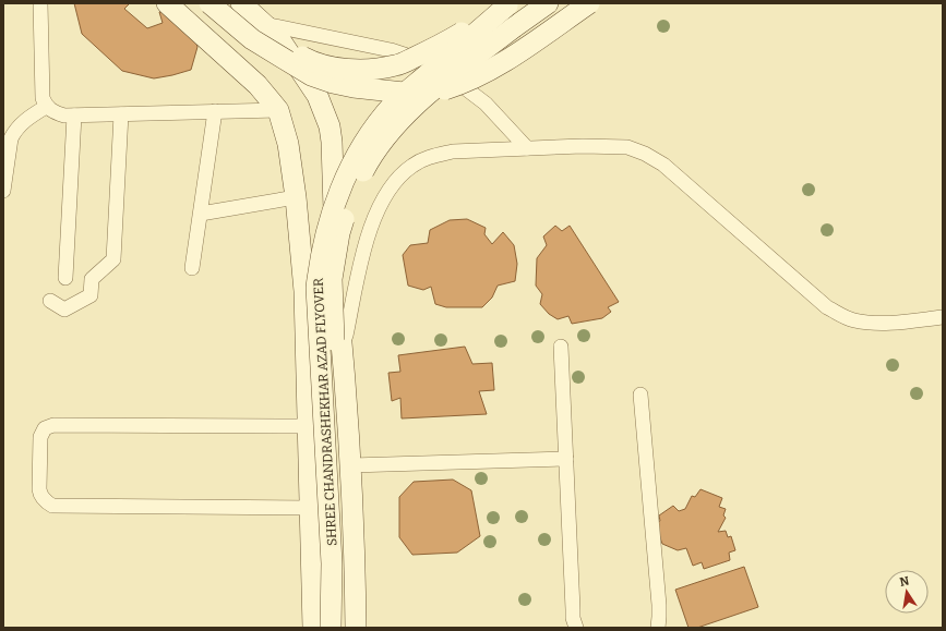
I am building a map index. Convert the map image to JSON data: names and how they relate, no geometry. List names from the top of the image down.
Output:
{
  "streets": {
    "main road": ["SHREE CHANDRASHEKHAR AZAD FLYOVER"]
  },
  "north": "top"
}
